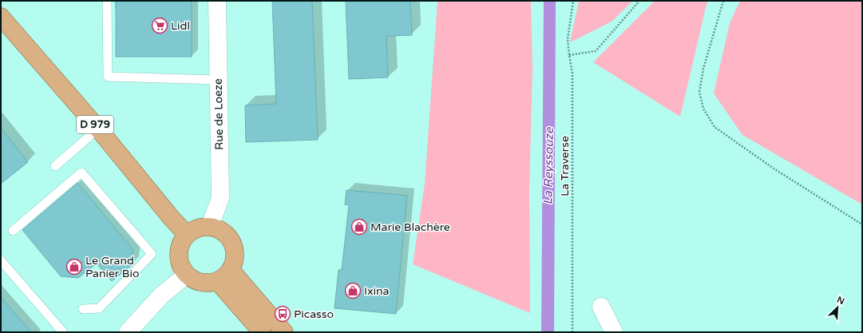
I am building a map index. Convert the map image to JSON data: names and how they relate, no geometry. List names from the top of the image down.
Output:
{
  "streets": {
    "main road": ["D 979"],
    "street": ["Rue de Loeze"],
    "path": ["La Traverse"]
  },
  "crossings": [
    ["Rue de Loeze", "D 979"]
  ],
  "water": ["La Reyssouze"],
  "places": {
    "supermarket": ["Lidl"],
    "shop": ["Marie Blachère", "Le Grand Panier Bio", "Ixina"],
    "bus stop": ["Picasso"]
  },
  "north": "top right"
}
